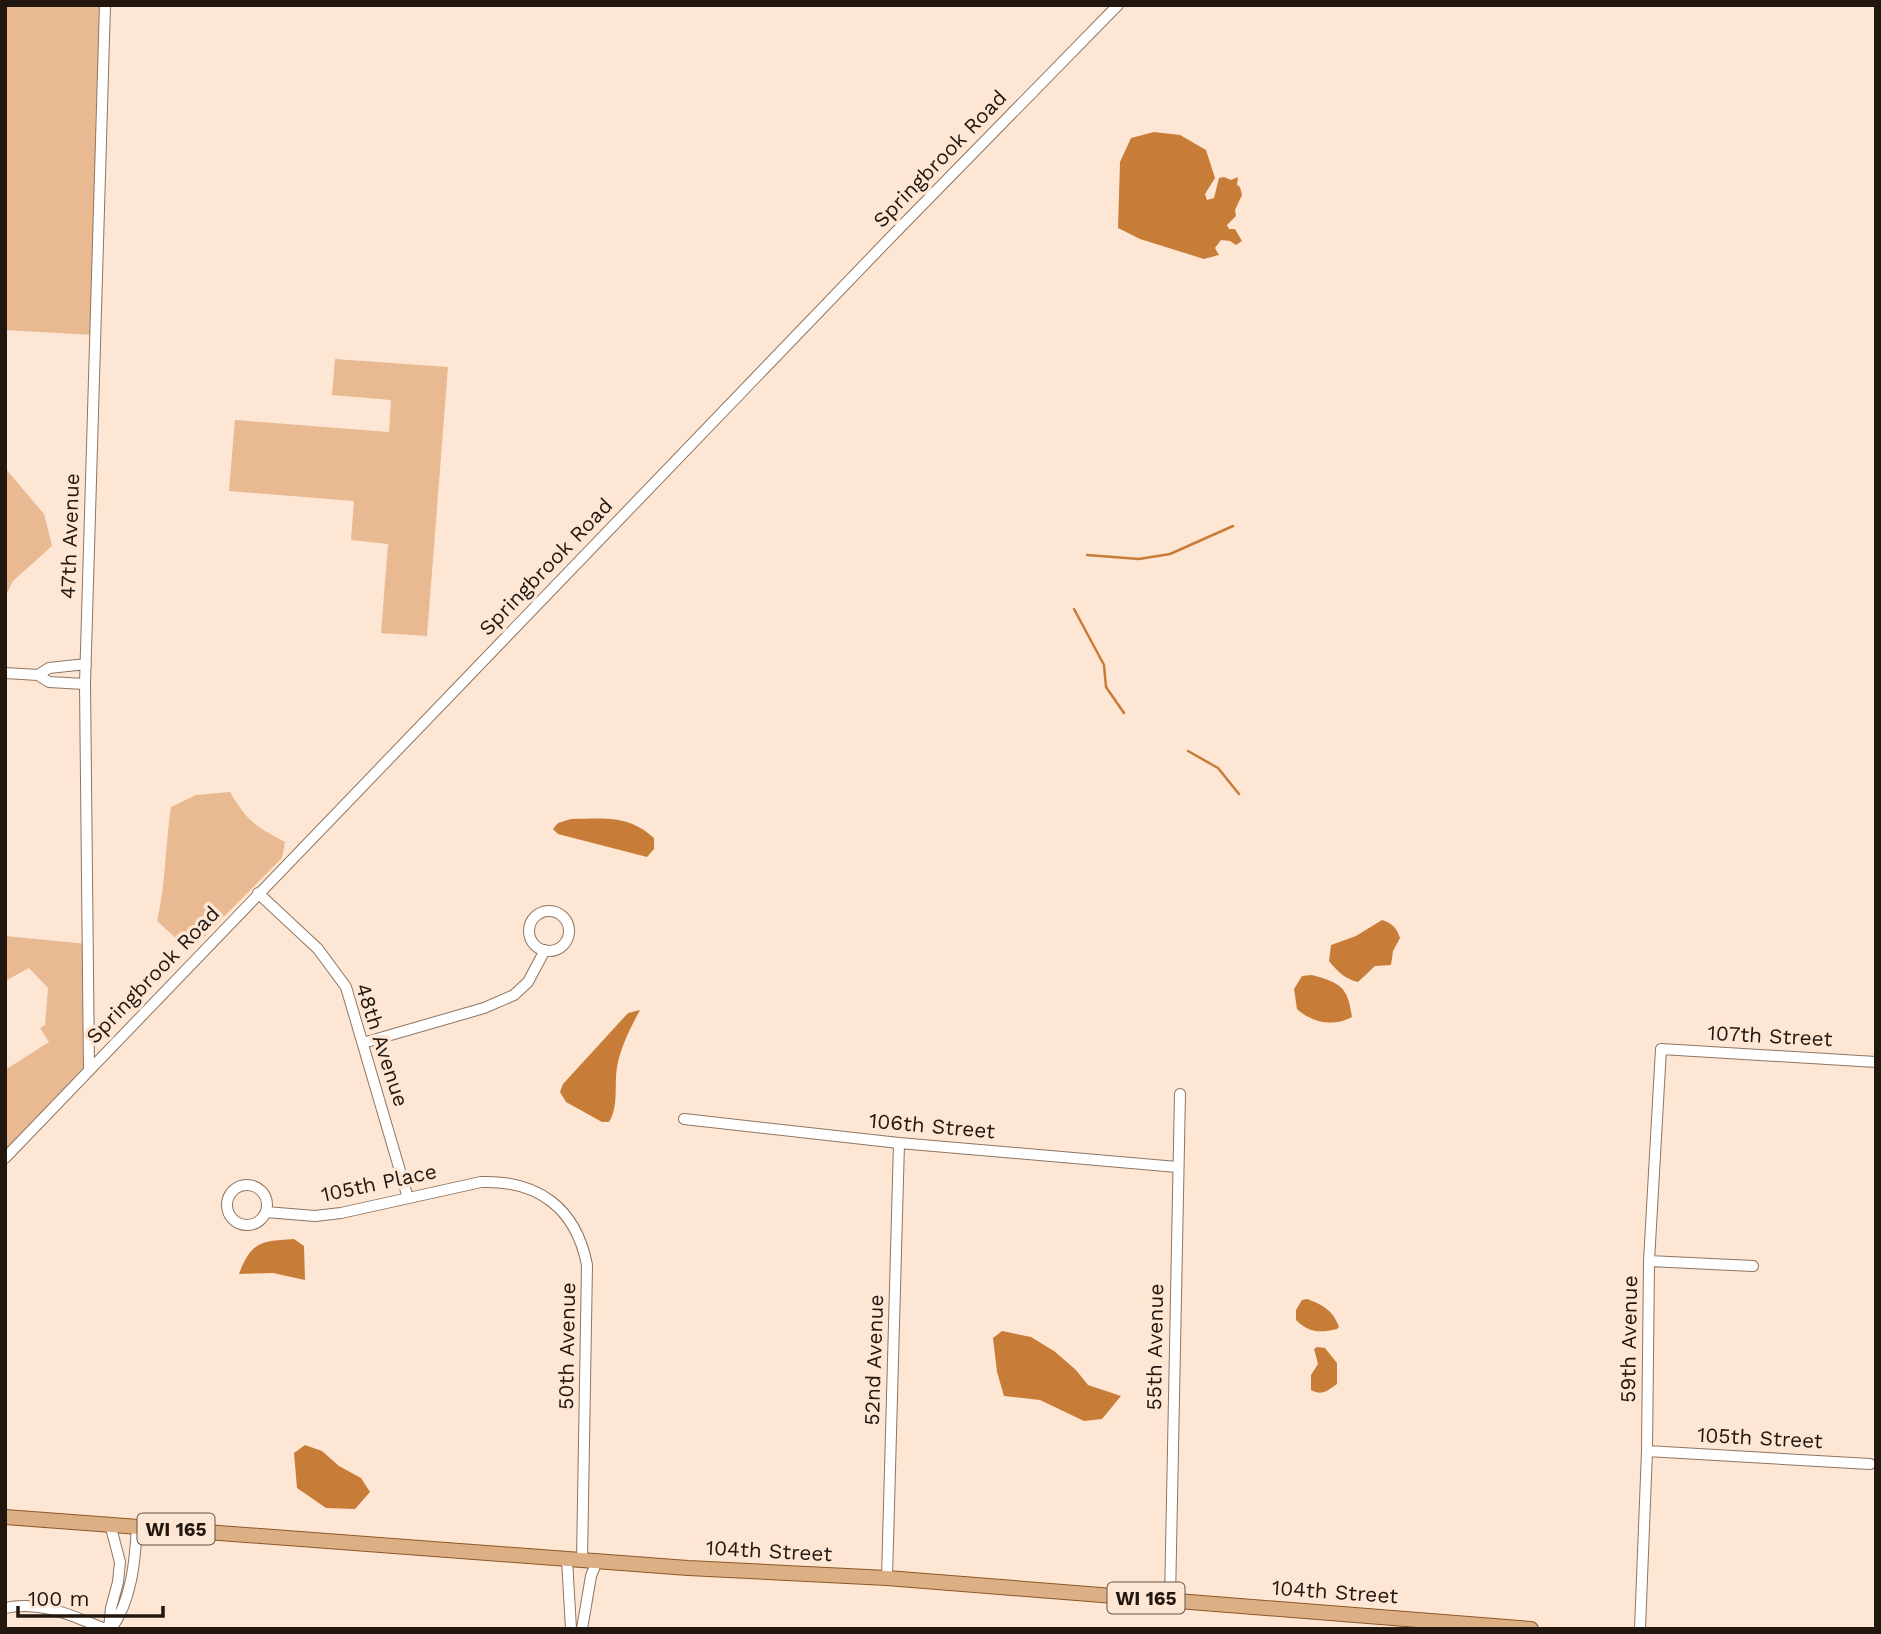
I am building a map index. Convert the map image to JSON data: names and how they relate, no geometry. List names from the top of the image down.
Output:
{
  "streets": {
    "main road": ["WI 165", "104th Street"],
    "street": [
      "Springbrook Road",
      "47th Avenue",
      "107th Street",
      "48th Avenue",
      "106th Street",
      "105th Place",
      "59th Avenue",
      "50th Avenue",
      "55th Avenue",
      "52nd Avenue",
      "105th Street"
    ]
  },
  "crossings": [
    ["Springbrook Road", "47th Avenue"],
    ["Springbrook Road", "48th Avenue"],
    ["107th Street", "59th Avenue"],
    ["48th Avenue", "105th Place"],
    ["106th Street", "55th Avenue"],
    ["106th Street", "52nd Avenue"],
    ["105th Place", "50th Avenue"],
    ["59th Avenue", "105th Street"],
    ["50th Avenue", "104th Street"],
    ["55th Avenue", "104th Street"],
    ["52nd Avenue", "104th Street"]
  ],
  "scale_bar": "100 m"
}
